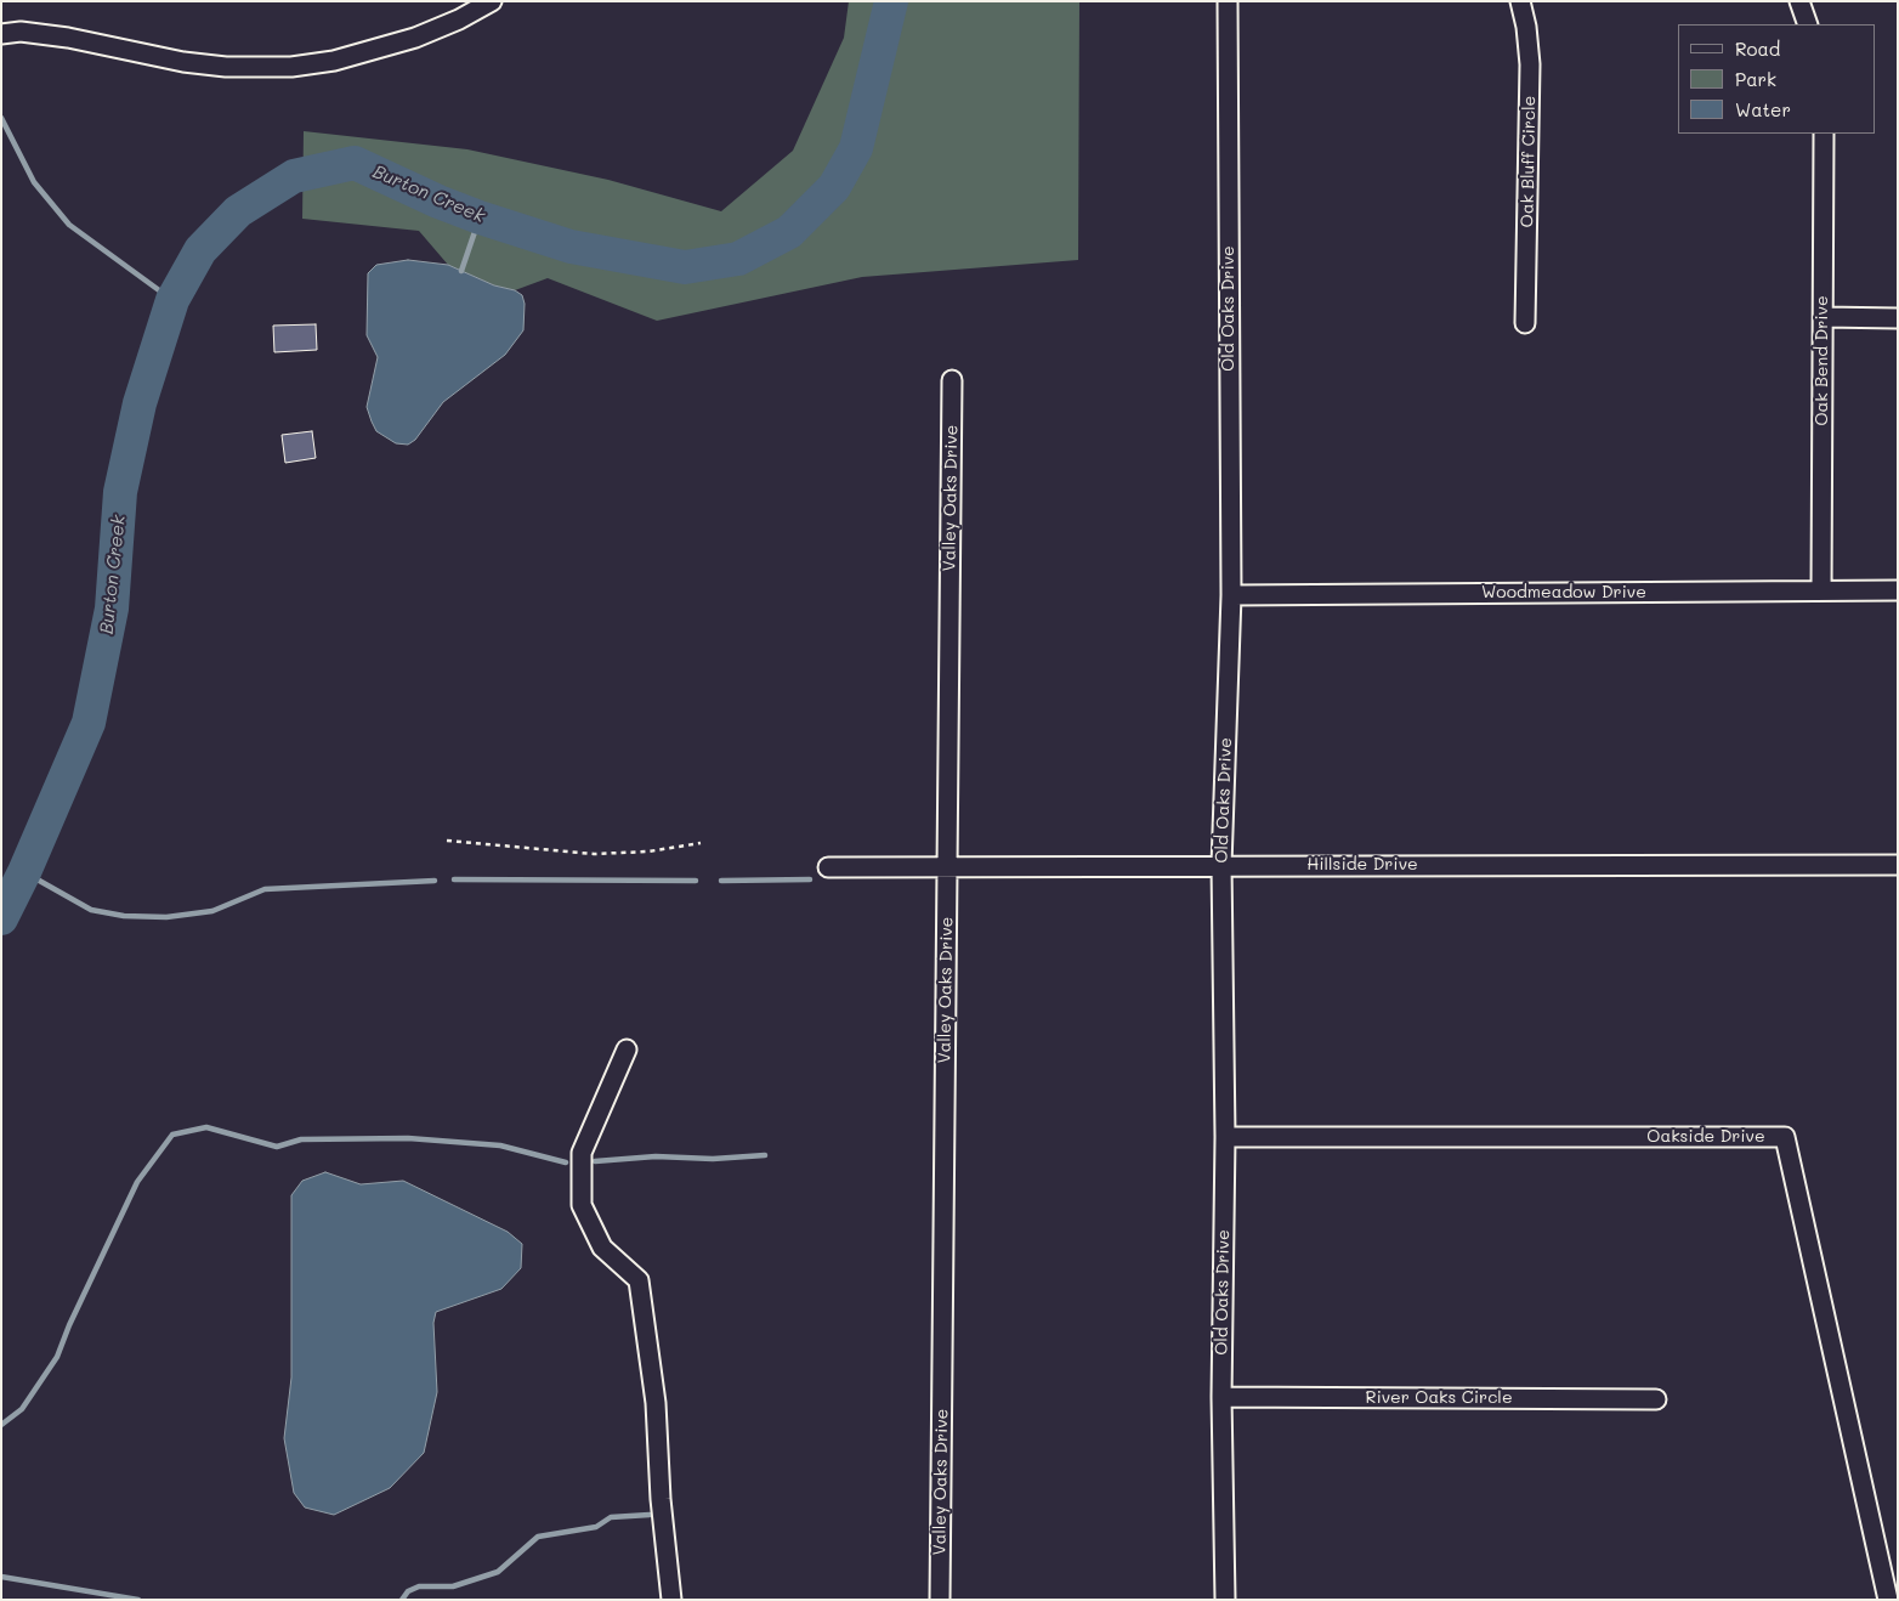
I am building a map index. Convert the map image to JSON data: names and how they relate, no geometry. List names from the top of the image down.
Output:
{
  "streets": {
    "street": [
      "Oak Bluff Circle",
      "Old Oaks Drive",
      "Oak Bend Drive",
      "Valley Oaks Drive",
      "Woodmeadow Drive",
      "Hillside Drive",
      "Oakside Drive",
      "River Oaks Circle"
    ]
  },
  "crossings": [
    ["Old Oaks Drive", "Woodmeadow Drive"],
    ["Old Oaks Drive", "Hillside Drive"],
    ["Old Oaks Drive", "Oakside Drive"],
    ["Old Oaks Drive", "River Oaks Circle"],
    ["Oak Bend Drive", "Woodmeadow Drive"],
    ["Valley Oaks Drive", "Hillside Drive"]
  ],
  "water": ["Burton Creek"],
  "legend": ["Road", "Park", "Water"]
}
